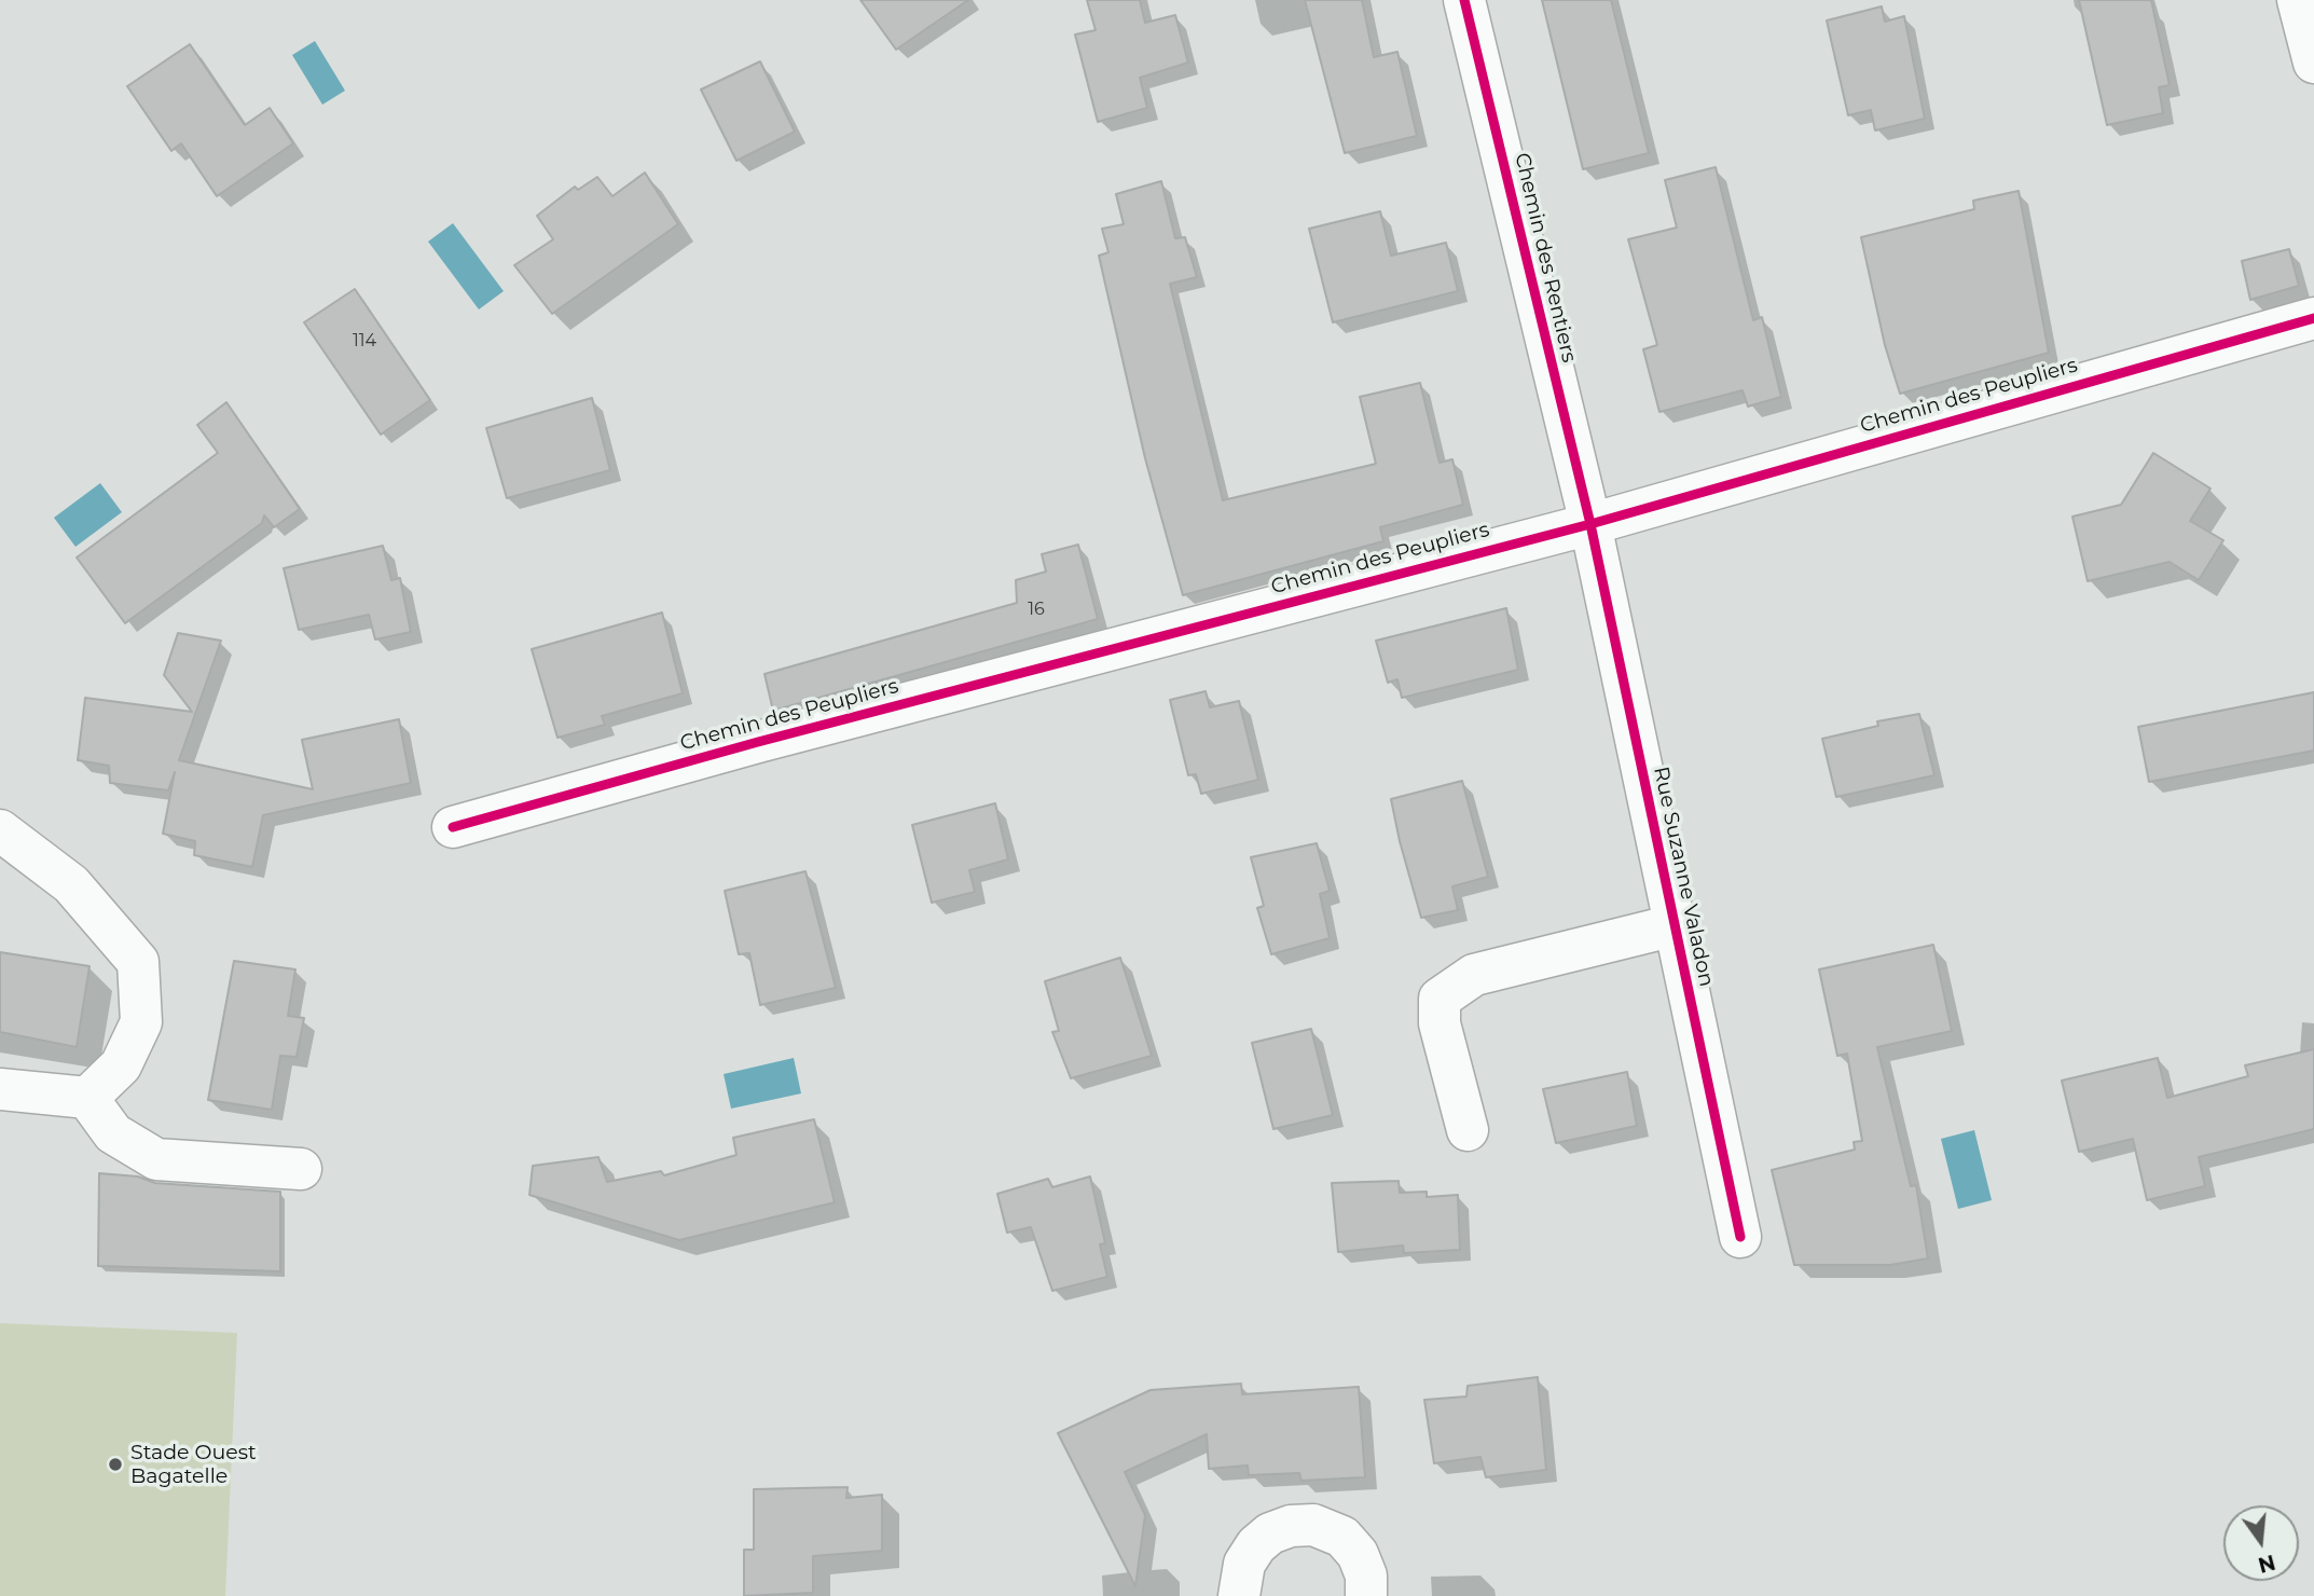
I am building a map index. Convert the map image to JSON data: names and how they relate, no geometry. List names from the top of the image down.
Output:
{
  "streets": {
    "street": ["Chemin des Rentiers", "Chemin des Peupliers", "Rue Suzanne Valadon"]
  },
  "crossings": [
    ["Chemin des Rentiers", "Chemin des Peupliers"],
    ["Chemin des Rentiers", "Rue Suzanne Valadon"],
    ["Chemin des Peupliers", "Rue Suzanne Valadon"]
  ],
  "places": ["Stade Ouest Bagatelle"],
  "house_numbers": ["114", "16"],
  "north": "bottom"
}
